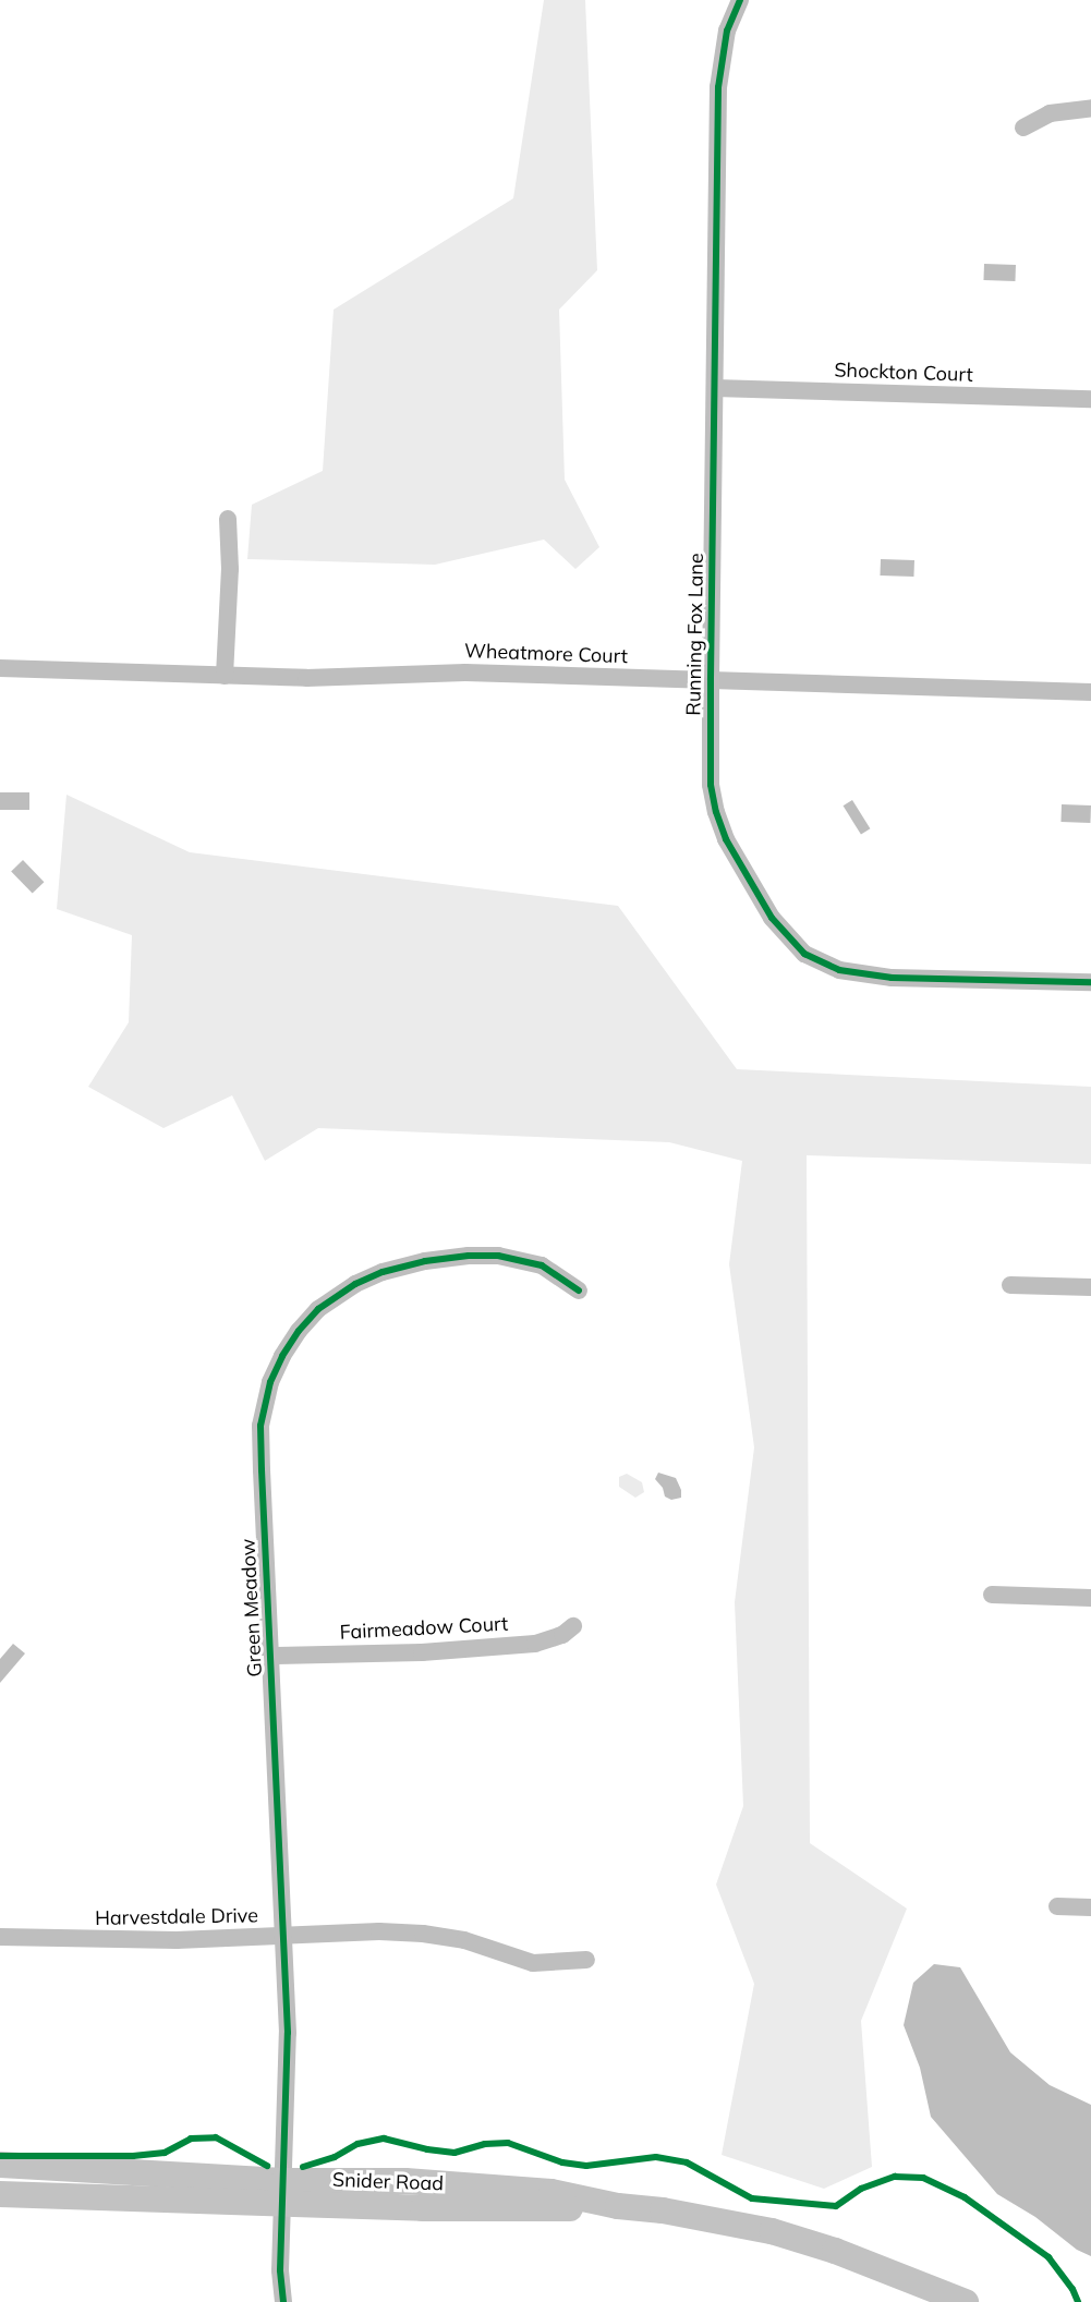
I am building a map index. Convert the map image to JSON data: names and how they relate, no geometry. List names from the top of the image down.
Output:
{
  "streets": {
    "street": [
      "Shockton Court",
      "Running Fox Lane",
      "Wheatmore Court",
      "Green Meadow",
      "Fairmeadow Court",
      "Harvestdale Drive",
      "Snider Road"
    ]
  },
  "crossings": [
    ["Shockton Court", "Running Fox Lane"],
    ["Running Fox Lane", "Wheatmore Court"],
    ["Green Meadow", "Fairmeadow Court"],
    ["Green Meadow", "Harvestdale Drive"],
    ["Green Meadow", "Snider Road"]
  ]
}
